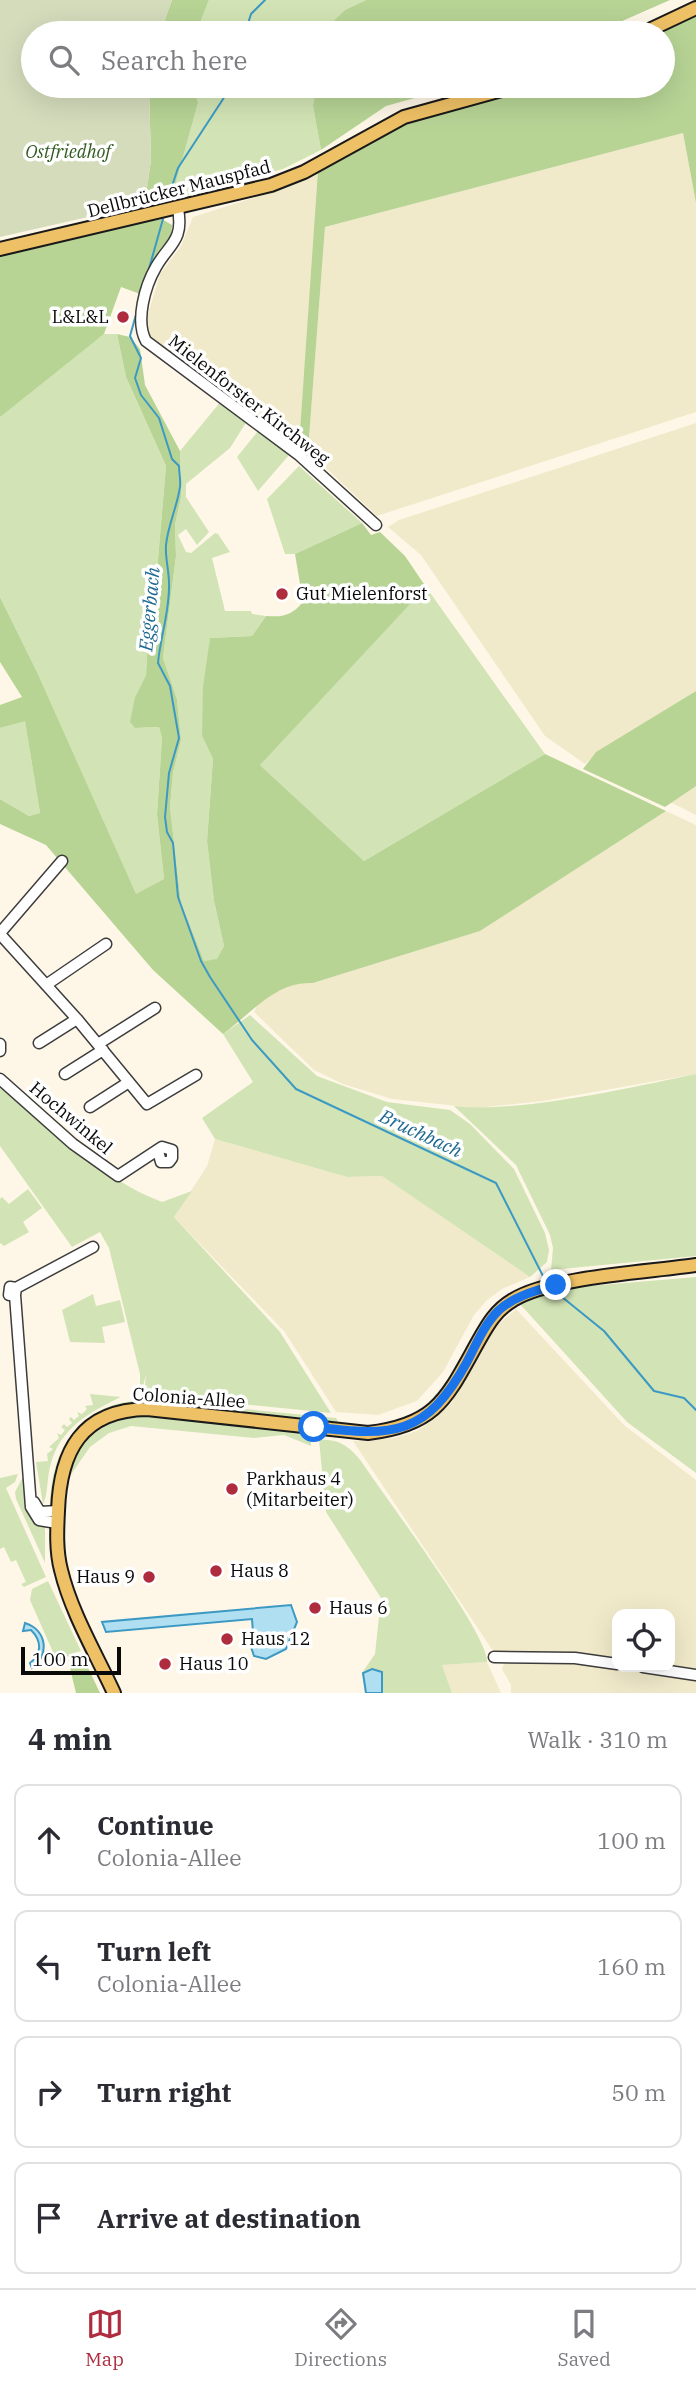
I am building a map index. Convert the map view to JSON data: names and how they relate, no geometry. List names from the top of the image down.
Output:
{
  "streets": {
    "main road": ["Dellbrücker Mauspfad", "Colonia-Allee"],
    "street": ["Mielenforster Kirchweg", "Hochwinkel"]
  },
  "crossings": [
    ["Dellbrücker Mauspfad", "Mielenforster Kirchweg"]
  ],
  "water": ["Eggerbach", "Bruchbach"],
  "parks": ["Ostfriedhof"],
  "places": [
    "L&L&L",
    "Gut Mielenforst",
    "Parkhaus 4 (Mitarbeiter)",
    "Haus 8",
    "Haus 9",
    "Haus 6",
    "Haus 12",
    "Haus 10"
  ],
  "scale_bar": "100 m",
  "page": {
    "search": "Search here",
    "scale": "100 m",
    "heading": ["4 min", "Walk · 310 m"],
    "list": [
      ["Continue", "Colonia-Allee", "100 m"],
      ["Turn left", "Colonia-Allee", "160 m"],
      ["Turn right", "50 m"],
      "Arrive at destination"
    ],
    "nav": ["Map", "Directions", "Saved"]
  }
}
